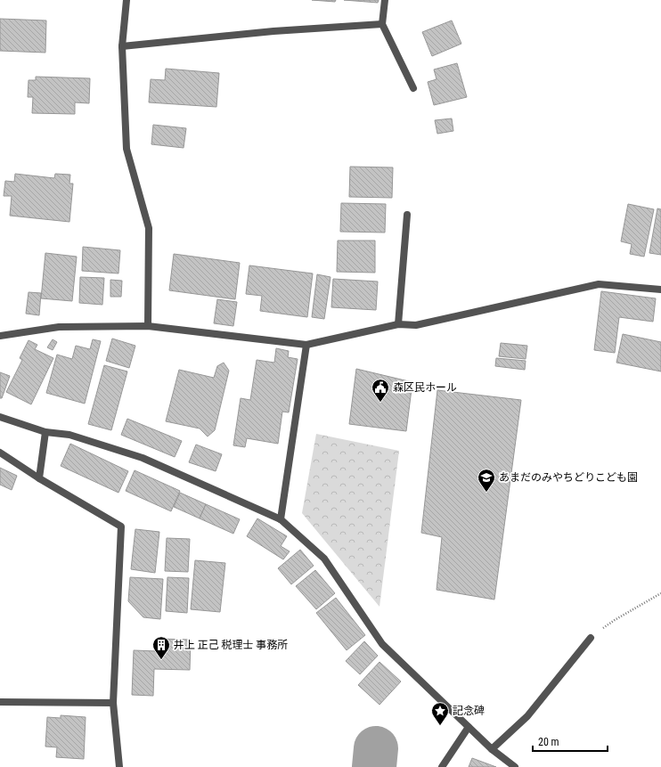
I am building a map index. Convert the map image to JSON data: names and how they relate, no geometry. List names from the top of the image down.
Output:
{
  "places": {
    "public building": ["森区民ホール"],
    "school or university": ["あまだのみやちどりこども園"],
    "building": ["井上 正己 税理士 事務所"],
    "place": ["記念碑"]
  },
  "scale_bar": "20 m"
}
